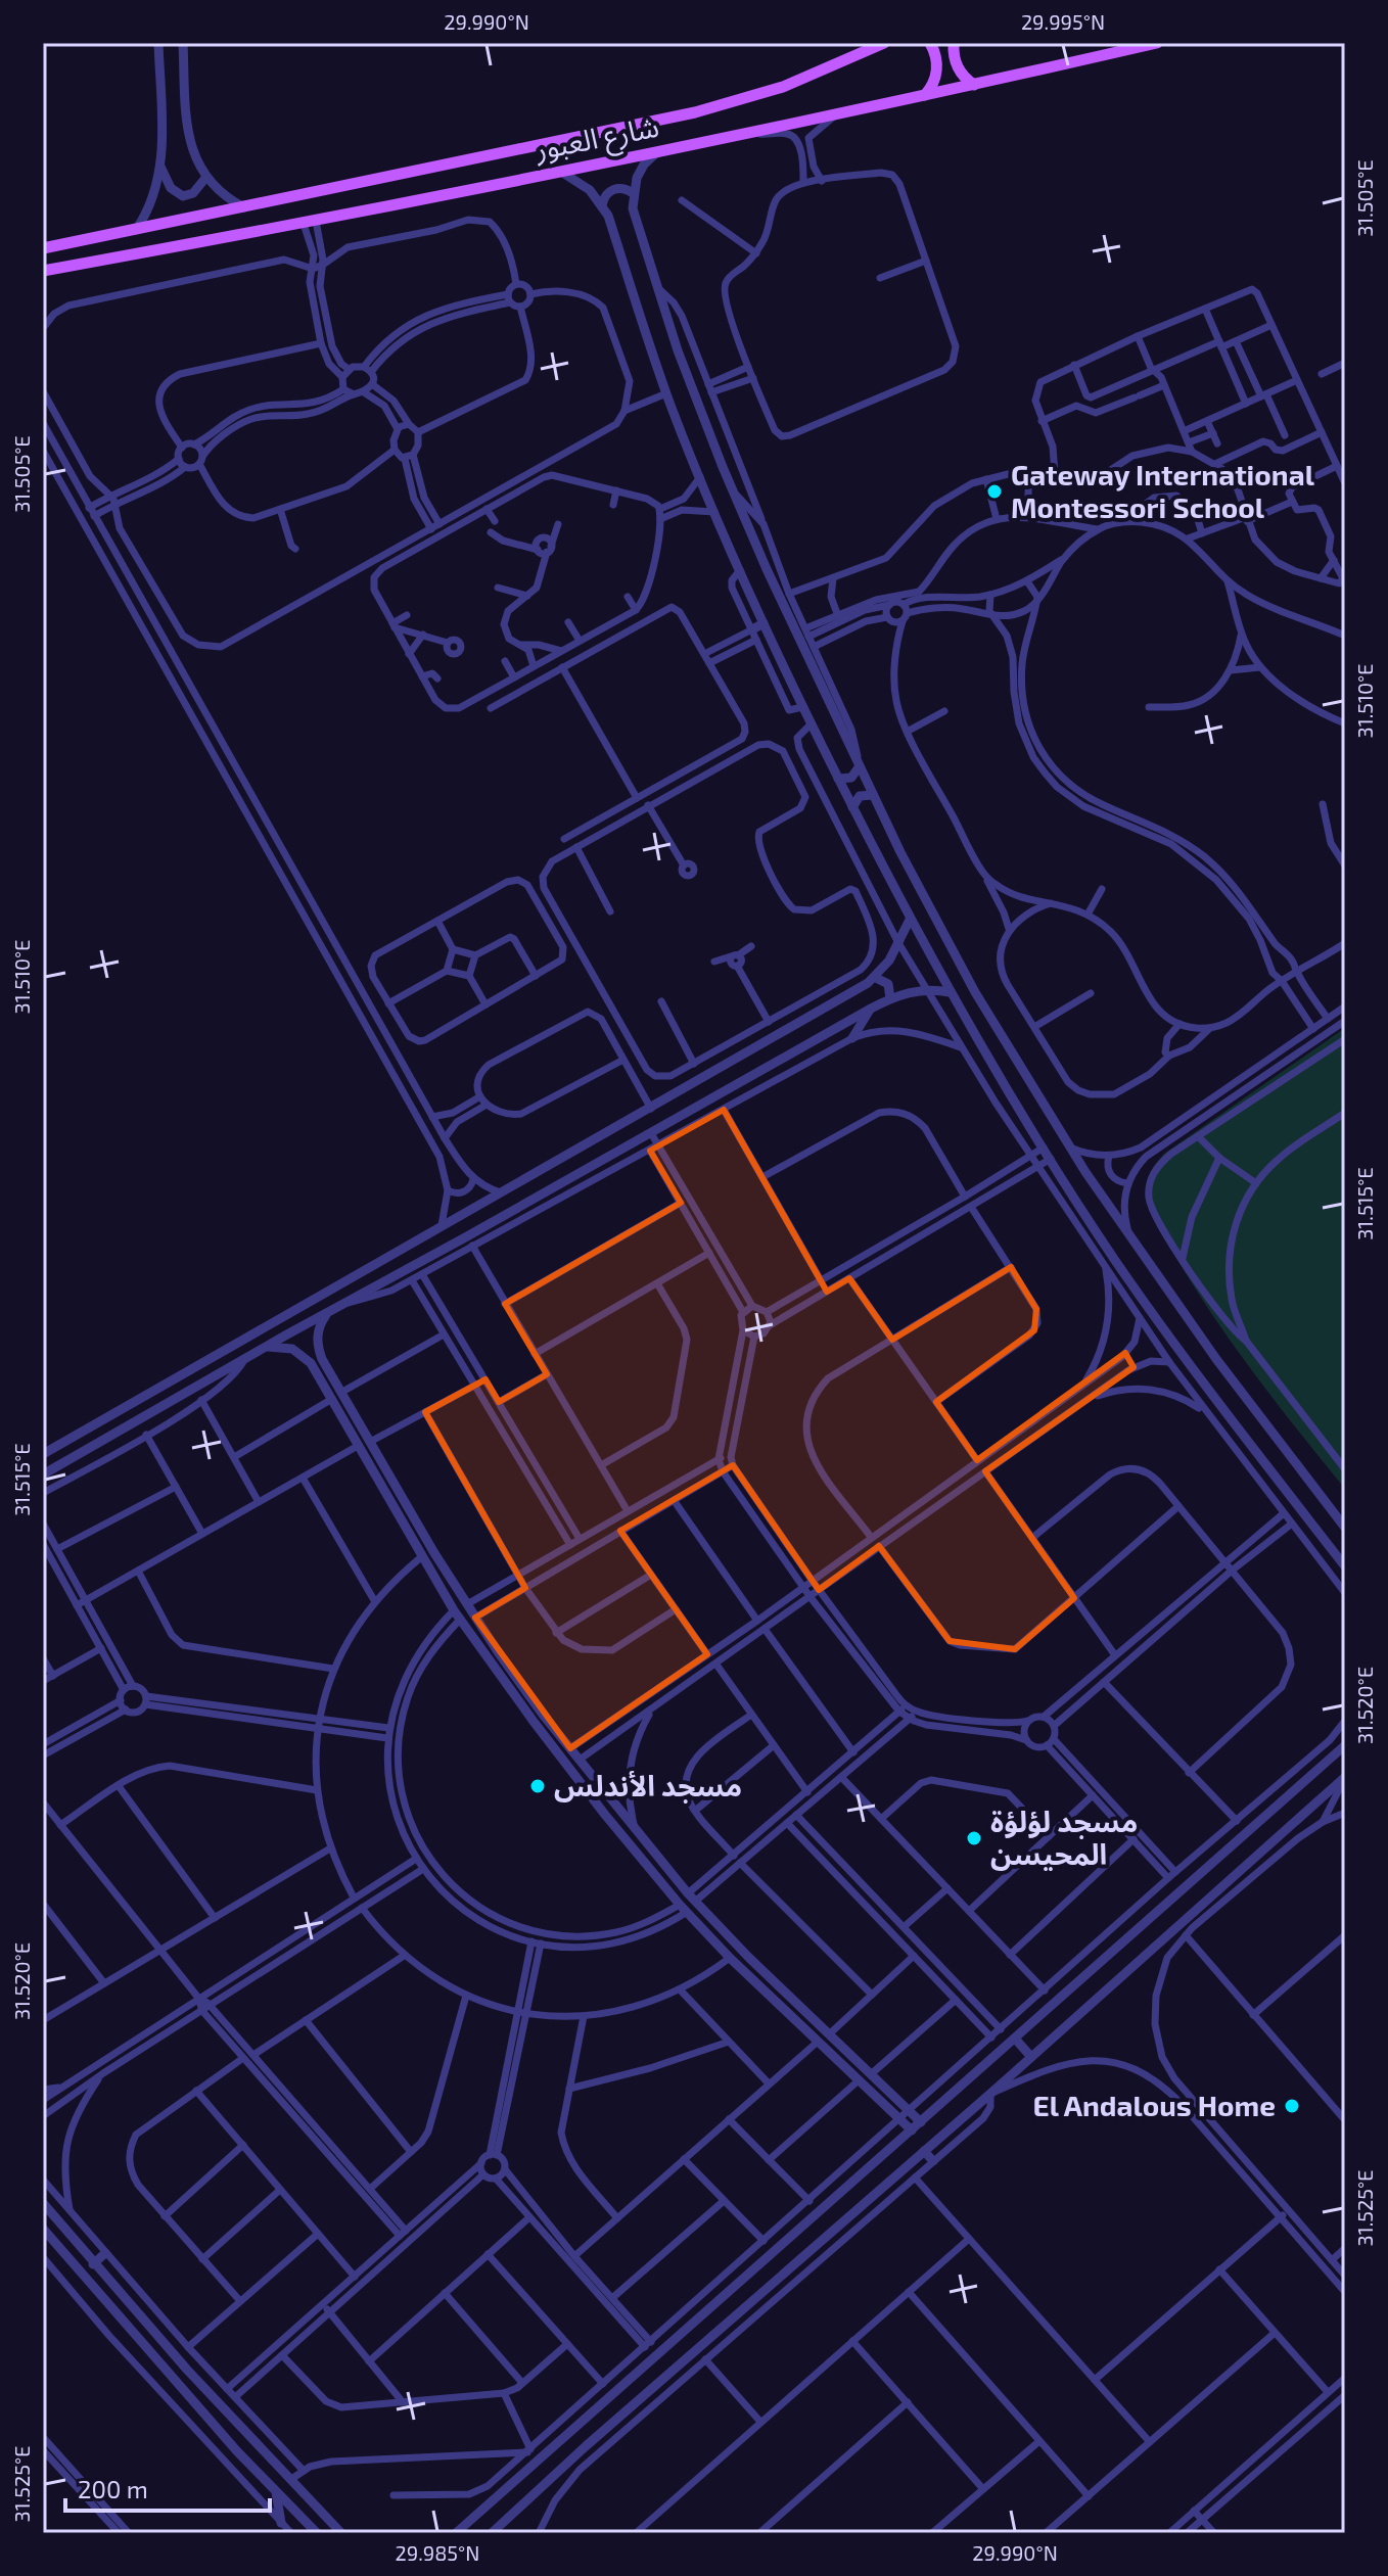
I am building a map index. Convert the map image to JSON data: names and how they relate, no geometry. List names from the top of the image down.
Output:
{
  "streets": {
    "main road": ["شارع العبور"]
  },
  "places": [
    "Gateway International Montessori School",
    "مسجد الأندلس",
    "مسجد لؤلؤة المحيسن",
    "El Andalous Home"
  ],
  "scale_bar": "200 m",
  "coordinates": [
    "29.990°N",
    "29.995°N",
    "31.505°E",
    "31.510°E",
    "31.515°E",
    "31.520°E",
    "31.525°E",
    "29.985°N"
  ]
}
